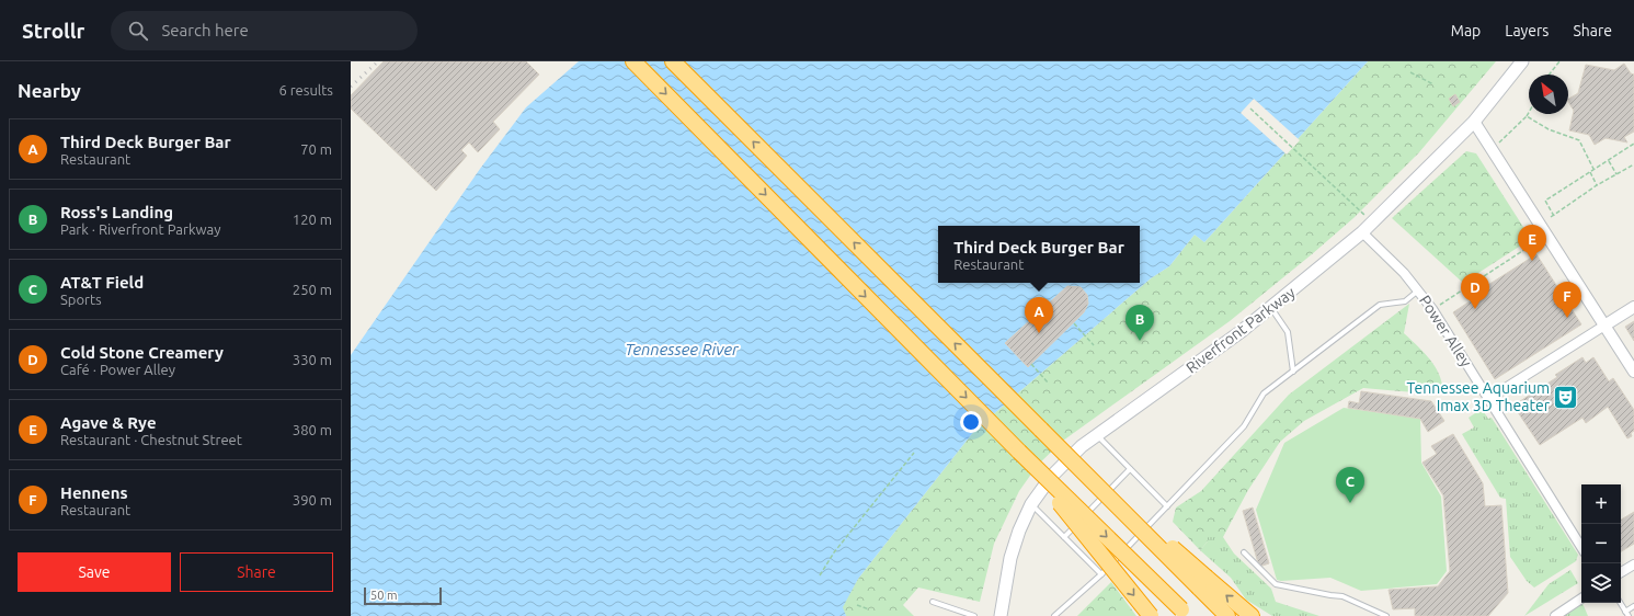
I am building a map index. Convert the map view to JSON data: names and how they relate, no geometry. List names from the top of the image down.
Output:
{
  "streets": {
    "main road": ["Riverfront Parkway"],
    "street": ["Power Alley"]
  },
  "crossings": [
    ["Riverfront Parkway", "Power Alley"]
  ],
  "water": ["Tennessee River"],
  "places": {
    "theatre": ["Tennessee Aquarium Imax 3D Theater"]
  },
  "scale_bar": "50 m",
  "north": "top left",
  "page": {
    "header": "Strollr",
    "search": "Search here",
    "nav": ["Map", "Layers", "Share"],
    "heading": ["Nearby", "6 results"],
    "list": [
      {
        "mark": "A",
        "name": "Third Deck Burger Bar",
        "note": "Restaurant",
        "value": "70 m"
      },
      {
        "mark": "B",
        "name": "Ross's Landing",
        "note": "Park · Riverfront Parkway",
        "value": "120 m"
      },
      {
        "mark": "C",
        "name": "AT&T Field",
        "note": "Sports",
        "value": "250 m"
      },
      {
        "mark": "D",
        "name": "Cold Stone Creamery",
        "note": "Café · Power Alley",
        "value": "330 m"
      },
      {
        "mark": "E",
        "name": "Agave & Rye",
        "note": "Restaurant · Chestnut Street",
        "value": "380 m"
      },
      {
        "mark": "F",
        "name": "Hennens",
        "note": "Restaurant",
        "value": "390 m"
      }
    ],
    "pins": [
      "E",
      "D",
      "F",
      "A",
      "B",
      "C"
    ],
    "popup": ["Third Deck Burger Bar", "Restaurant"],
    "map_buttons": ["+", "−"],
    "buttons": ["Save", "Share"],
    "scale": "50 m"
  }
}
